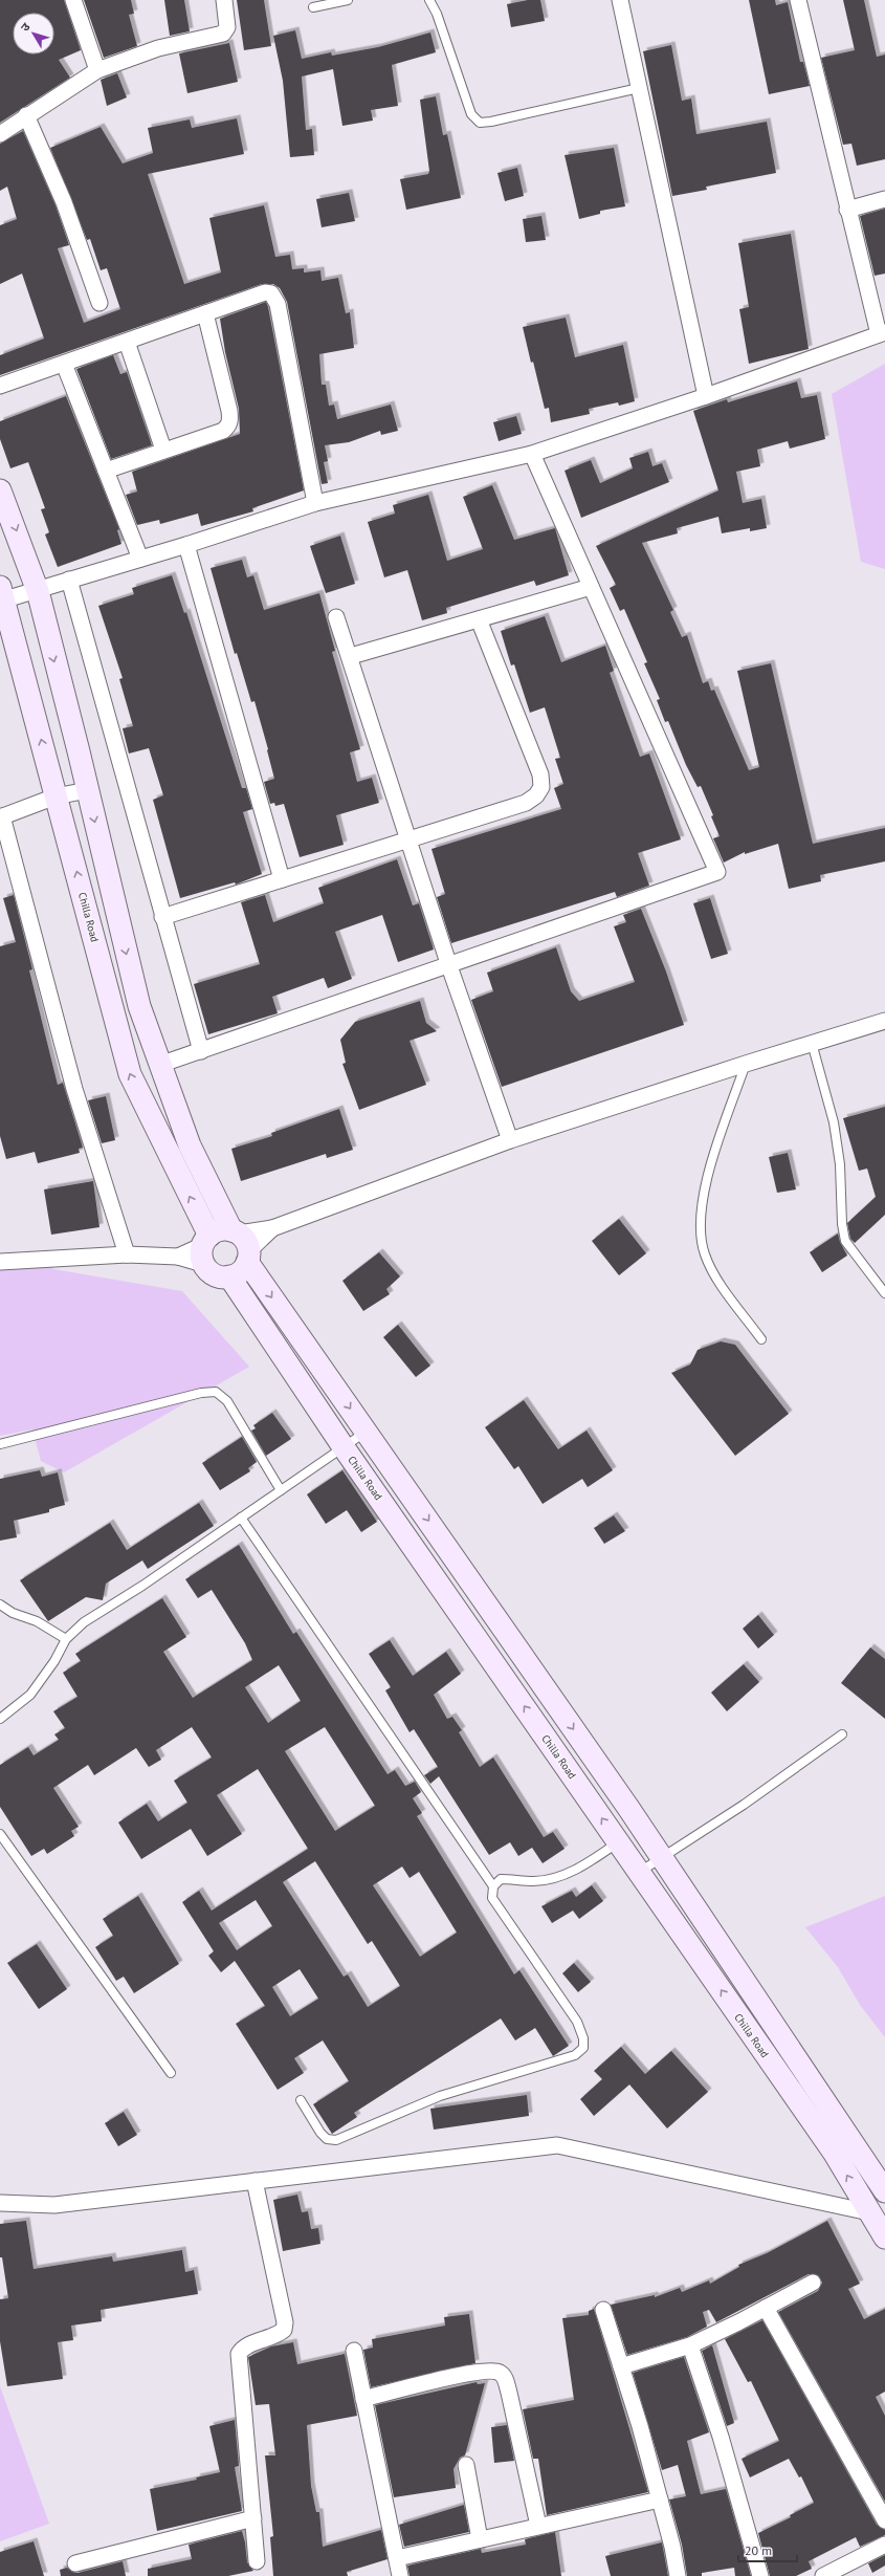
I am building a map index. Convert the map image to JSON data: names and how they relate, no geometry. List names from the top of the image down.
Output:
{
  "streets": {
    "main road": ["Chilla Road"]
  },
  "scale_bar": "20 m",
  "north": "top left"
}
